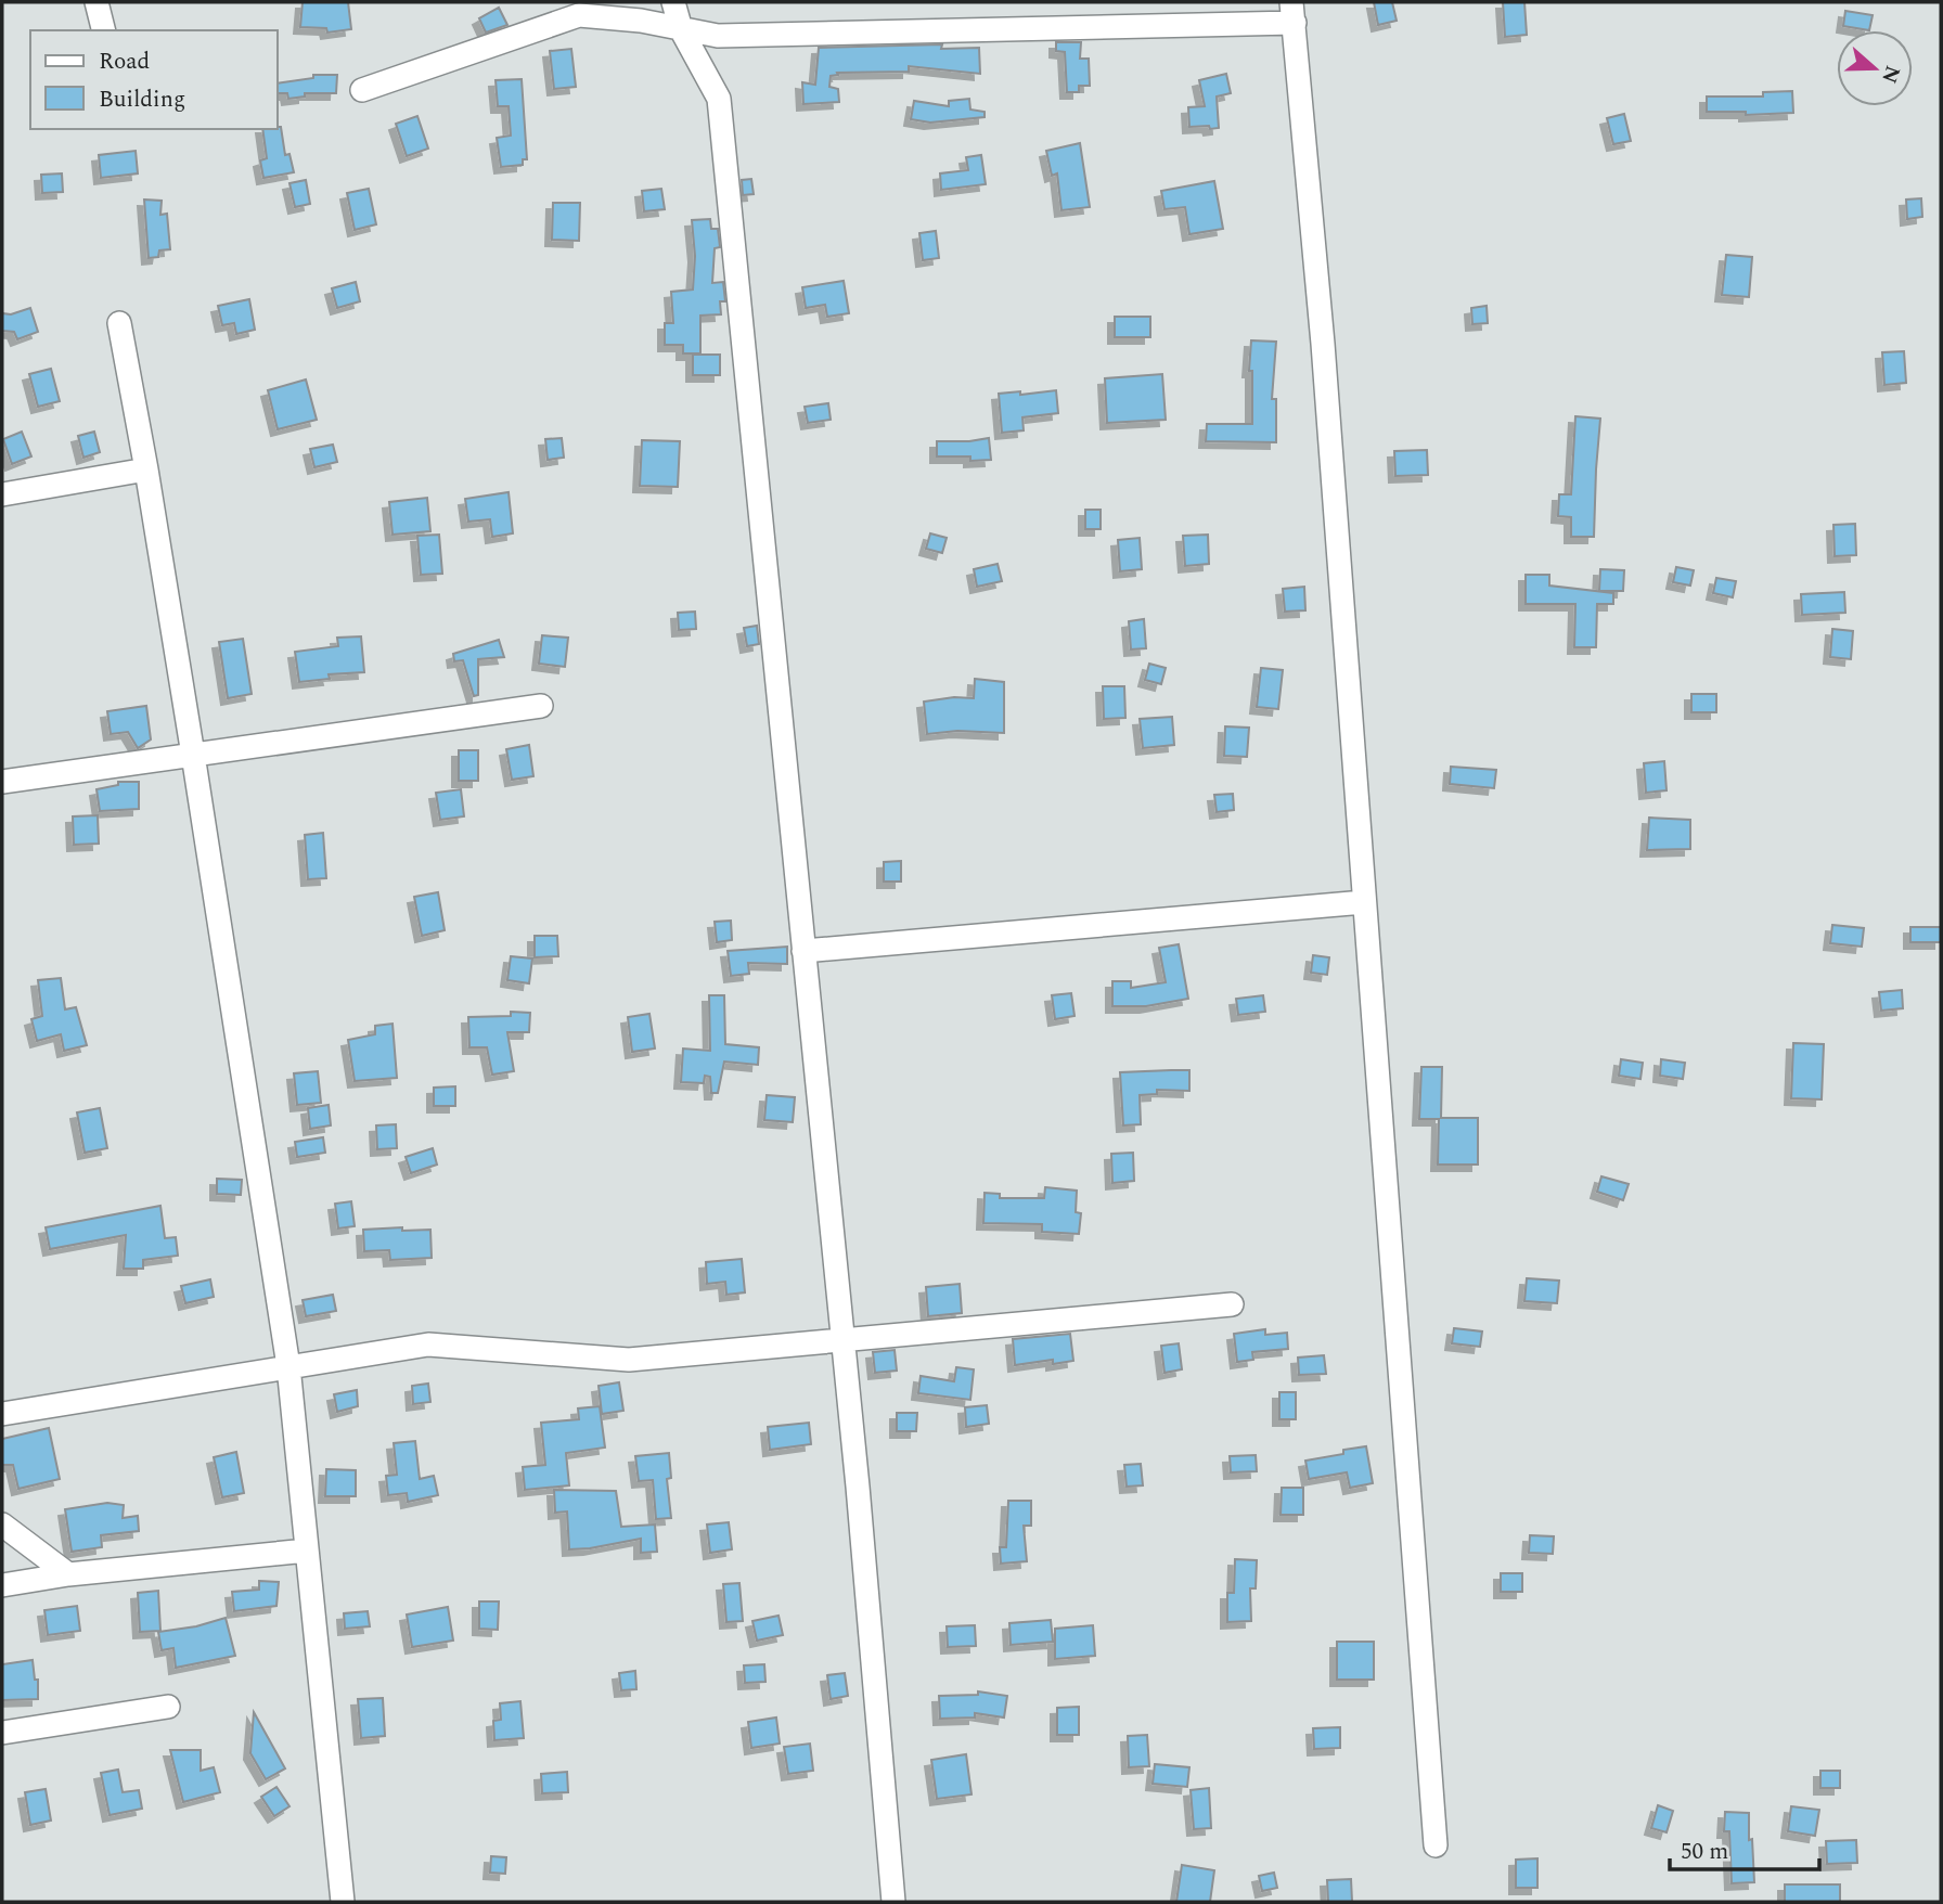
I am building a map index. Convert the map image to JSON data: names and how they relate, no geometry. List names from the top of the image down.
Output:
{
  "legend": ["Road", "Building"],
  "scale_bar": "50 m",
  "north": "right"
}
